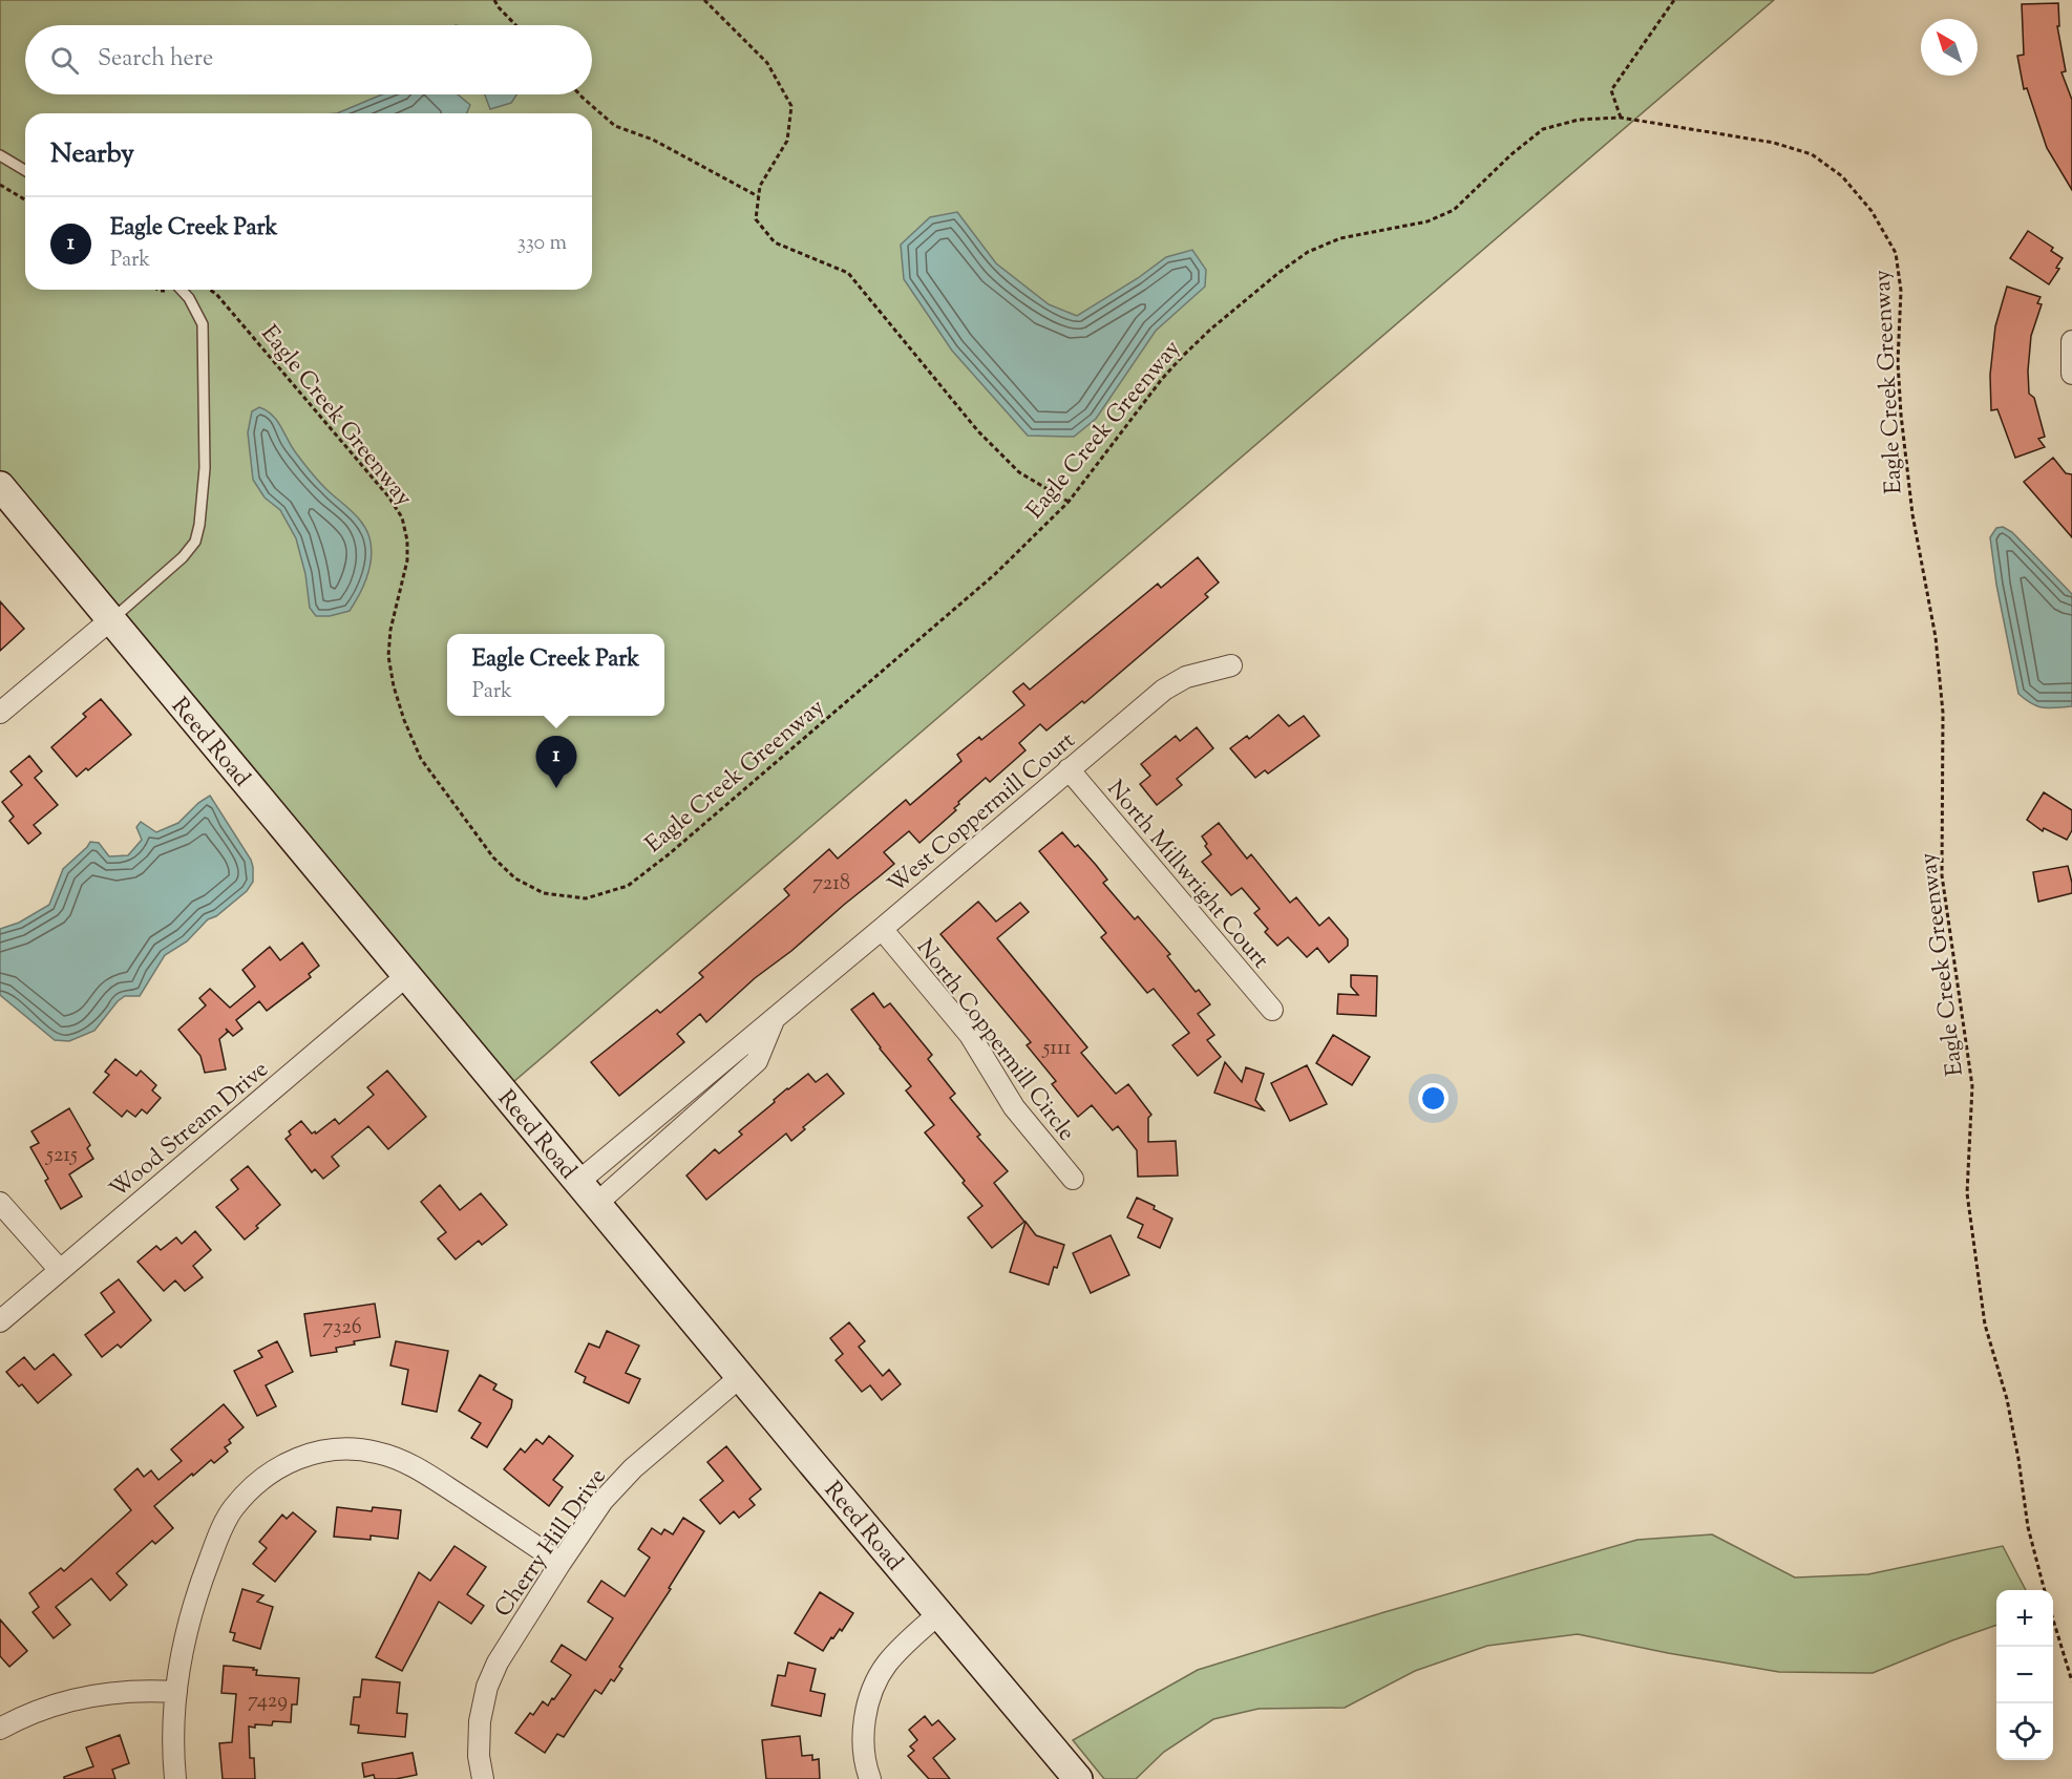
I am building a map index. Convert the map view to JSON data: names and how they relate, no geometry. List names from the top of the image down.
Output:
{
  "streets": {
    "main road": ["Reed Road"],
    "street": [
      "West Coppermill Court",
      "North Millwright Court",
      "North Coppermill Circle",
      "Wood Stream Drive",
      "Cherry Hill Drive"
    ],
    "path": ["Eagle Creek Greenway"]
  },
  "crossings": [
    ["Reed Road", "West Coppermill Court"],
    ["Reed Road", "Wood Stream Drive"],
    ["Reed Road", "Cherry Hill Drive"],
    ["West Coppermill Court", "North Millwright Court"],
    ["West Coppermill Court", "North Coppermill Circle"]
  ],
  "house_numbers": [
    "7218",
    "5111",
    "5215",
    "7326",
    "7429"
  ],
  "north": "top left",
  "page": {
    "search": "Search here",
    "heading": "Nearby",
    "list": [
      {
        "mark": "1",
        "name": "Eagle Creek Park",
        "note": "Park",
        "value": "330 m"
      }
    ],
    "popup": ["Eagle Creek Park", "Park"],
    "pins": "1",
    "map_buttons": ["+", "−"]
  }
}
